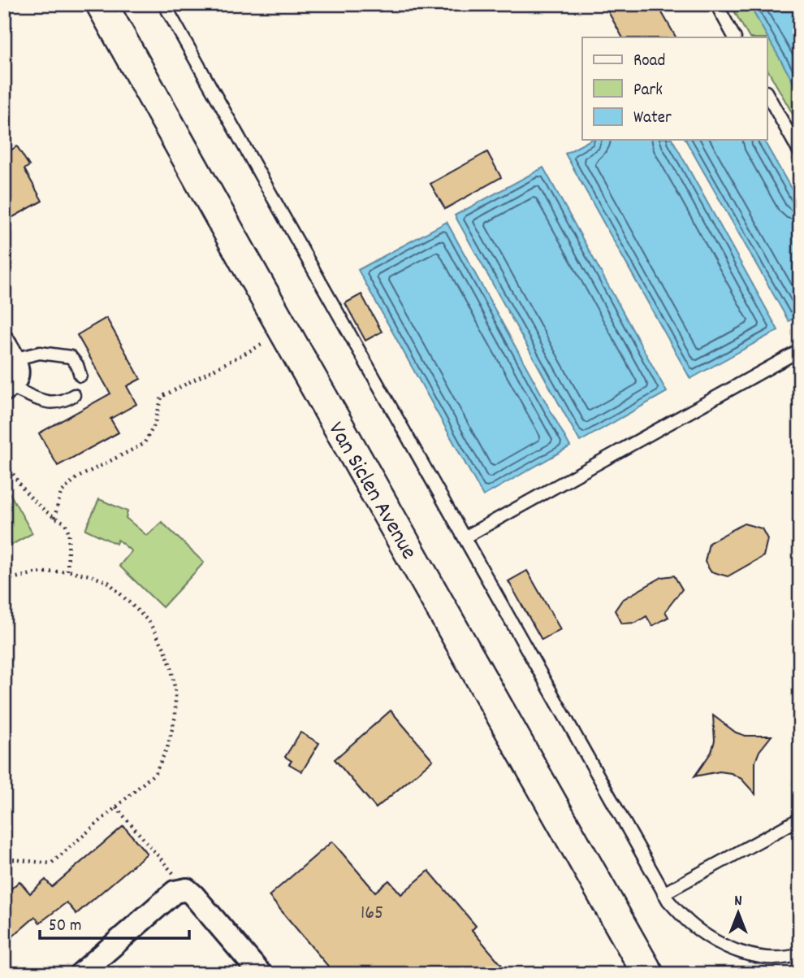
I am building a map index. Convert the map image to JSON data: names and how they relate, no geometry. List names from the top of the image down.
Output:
{
  "streets": {
    "street": ["Van Siclen Avenue"]
  },
  "house_numbers": ["165"],
  "legend": ["Road", "Park", "Water"],
  "scale_bar": "50 m",
  "north": "top"
}
